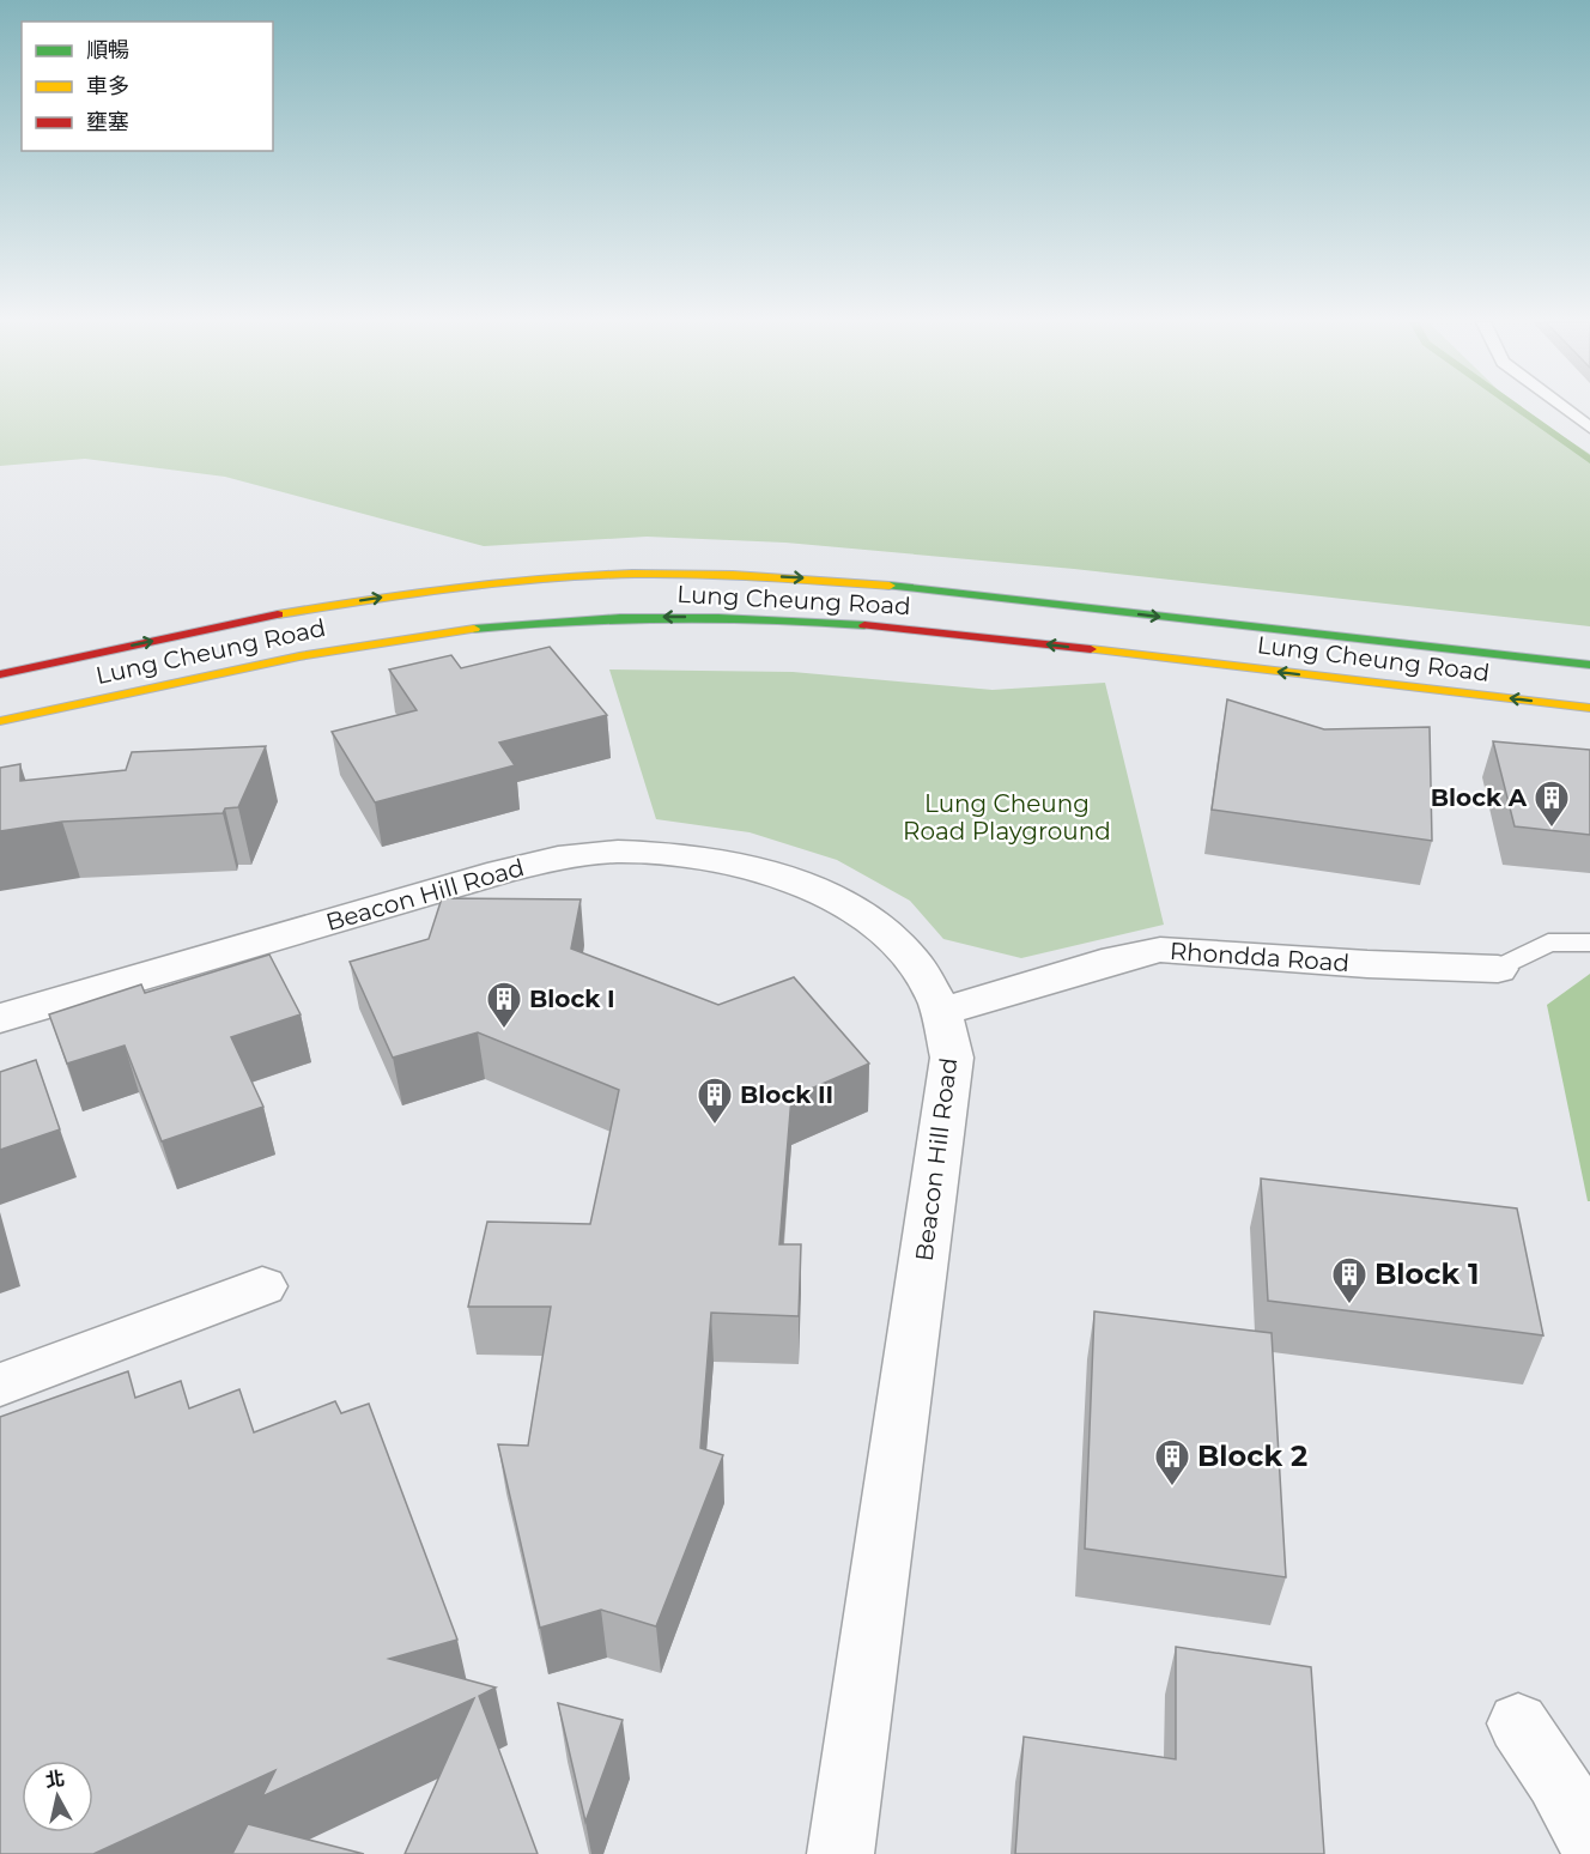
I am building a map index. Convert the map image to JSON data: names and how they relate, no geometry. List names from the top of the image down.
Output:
{
  "streets": {
    "highway": ["Lung Cheung Road"],
    "street": ["Beacon Hill Road", "Rhondda Road"]
  },
  "crossings": [
    ["Beacon Hill Road", "Rhondda Road"]
  ],
  "parks": ["Lung Cheung Road Playground"],
  "places": {
    "building": [
      "Block A",
      "Block I",
      "Block II",
      "Block 1",
      "Block 2"
    ]
  },
  "legend": ["順暢", "車多", "壅塞"],
  "north": "top"
}
